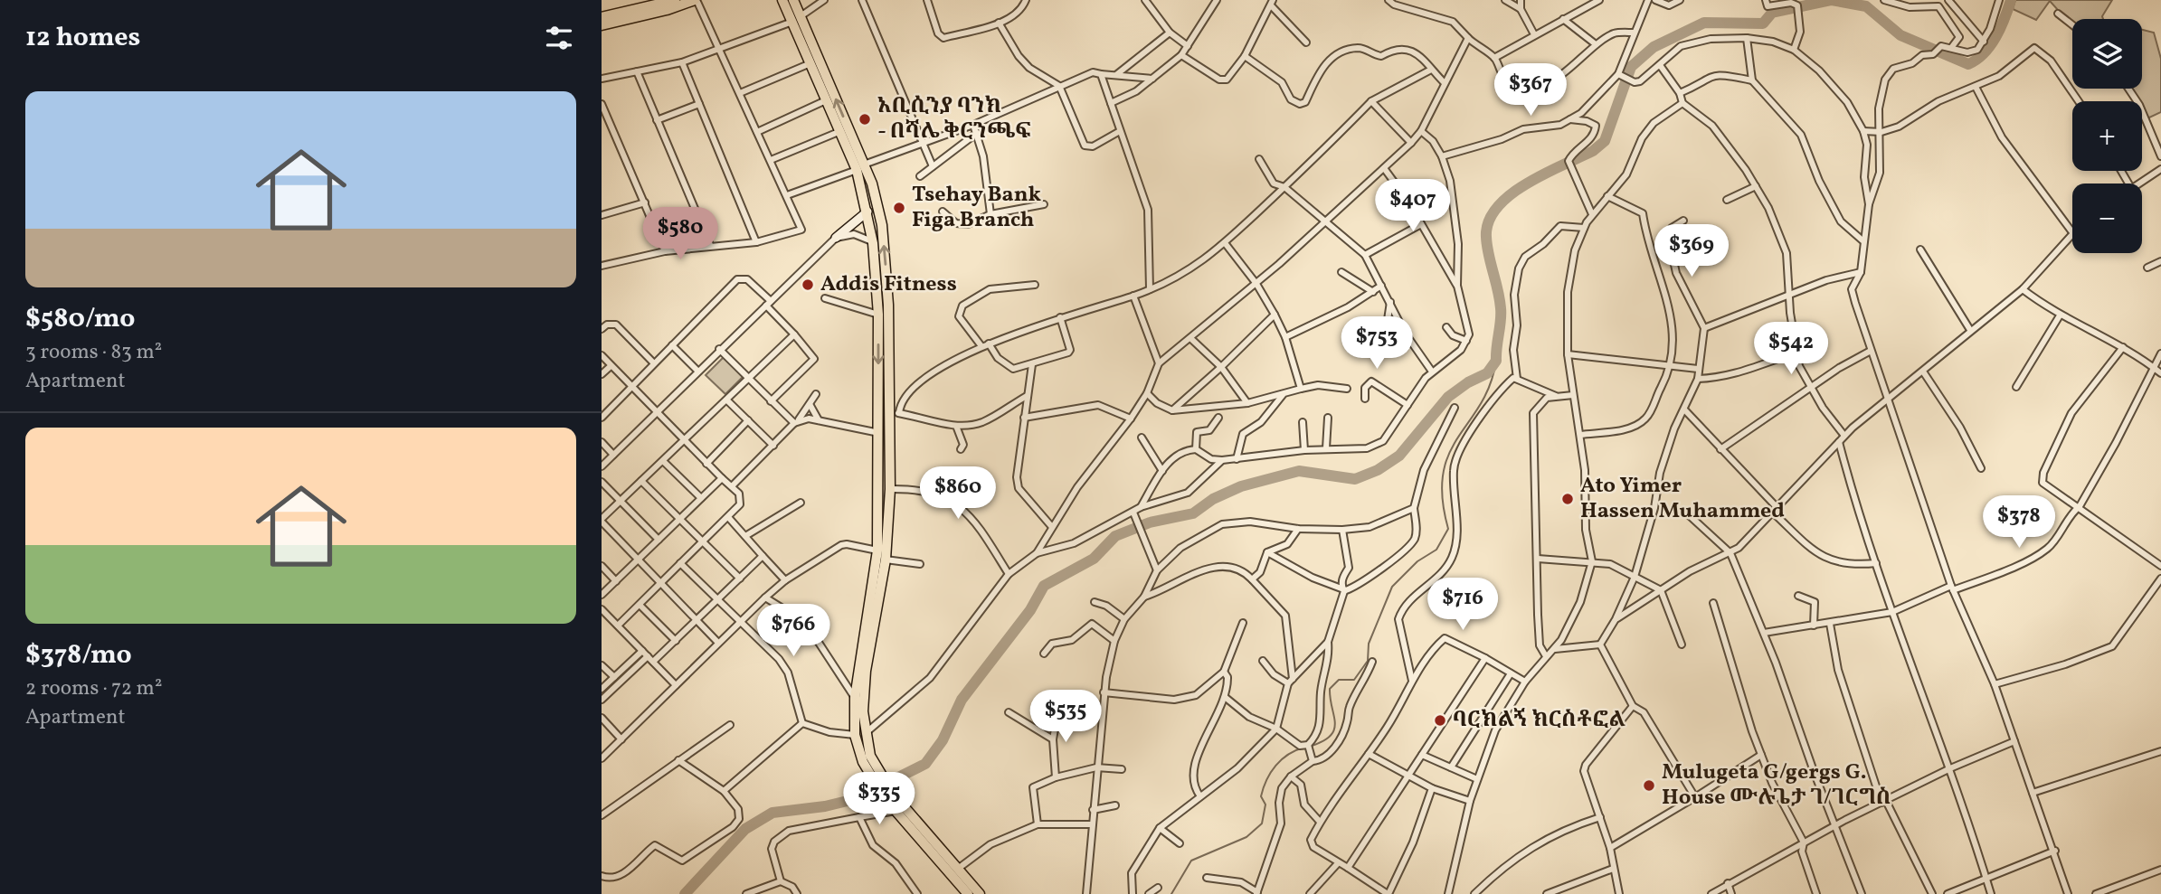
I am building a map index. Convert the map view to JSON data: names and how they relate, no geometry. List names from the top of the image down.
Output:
{
  "places": [
    "አቢሲንያ ባንክ - በሻሌ ቅርንጫፍ",
    "Tsehay Bank Figa Branch",
    "Addis Fitness",
    "Ato Yimer Hassen Muhammed",
    "ባርክልኝ ክርስቶፎል",
    "Mulugeta G/gergs G. House ሙሉጌታ ገ/ገርግስ"
  ],
  "page": {
    "heading": "12 homes",
    "map_buttons": ["+", "−"],
    "price": [
      "$367",
      "$407",
      "$580",
      "$369",
      "$753",
      "$542",
      "$860",
      "$378",
      "$716",
      "$766",
      "$535",
      "$335"
    ],
    "list": [
      {
        "name": "$580/mo",
        "note": "3 rooms · 83 m² · Apartment"
      },
      {
        "name": "$378/mo",
        "note": "2 rooms · 72 m² · Apartment"
      }
    ]
  }
}
